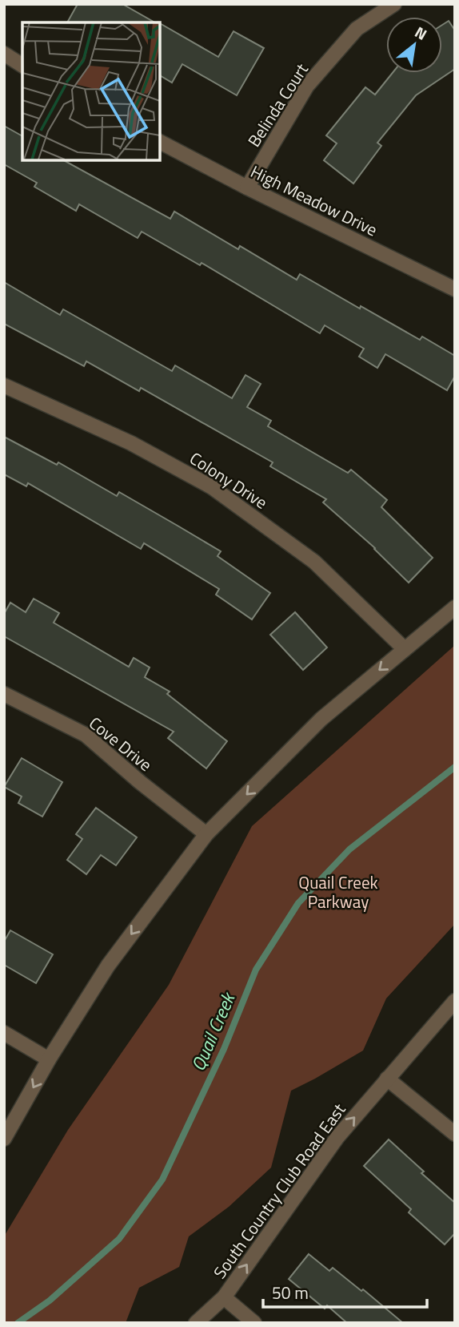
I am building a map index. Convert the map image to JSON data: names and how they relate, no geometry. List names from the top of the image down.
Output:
{
  "streets": {
    "street": [
      "Belinda Court",
      "High Meadow Drive",
      "Colony Drive",
      "Cove Drive",
      "South Country Club Road East"
    ]
  },
  "crossings": [
    ["Belinda Court", "High Meadow Drive"]
  ],
  "one_way": ["South Country Club Road East"],
  "water": ["Quail Creek"],
  "parks": ["Quail Creek Parkway"],
  "scale_bar": "50 m",
  "north": "top right"
}
